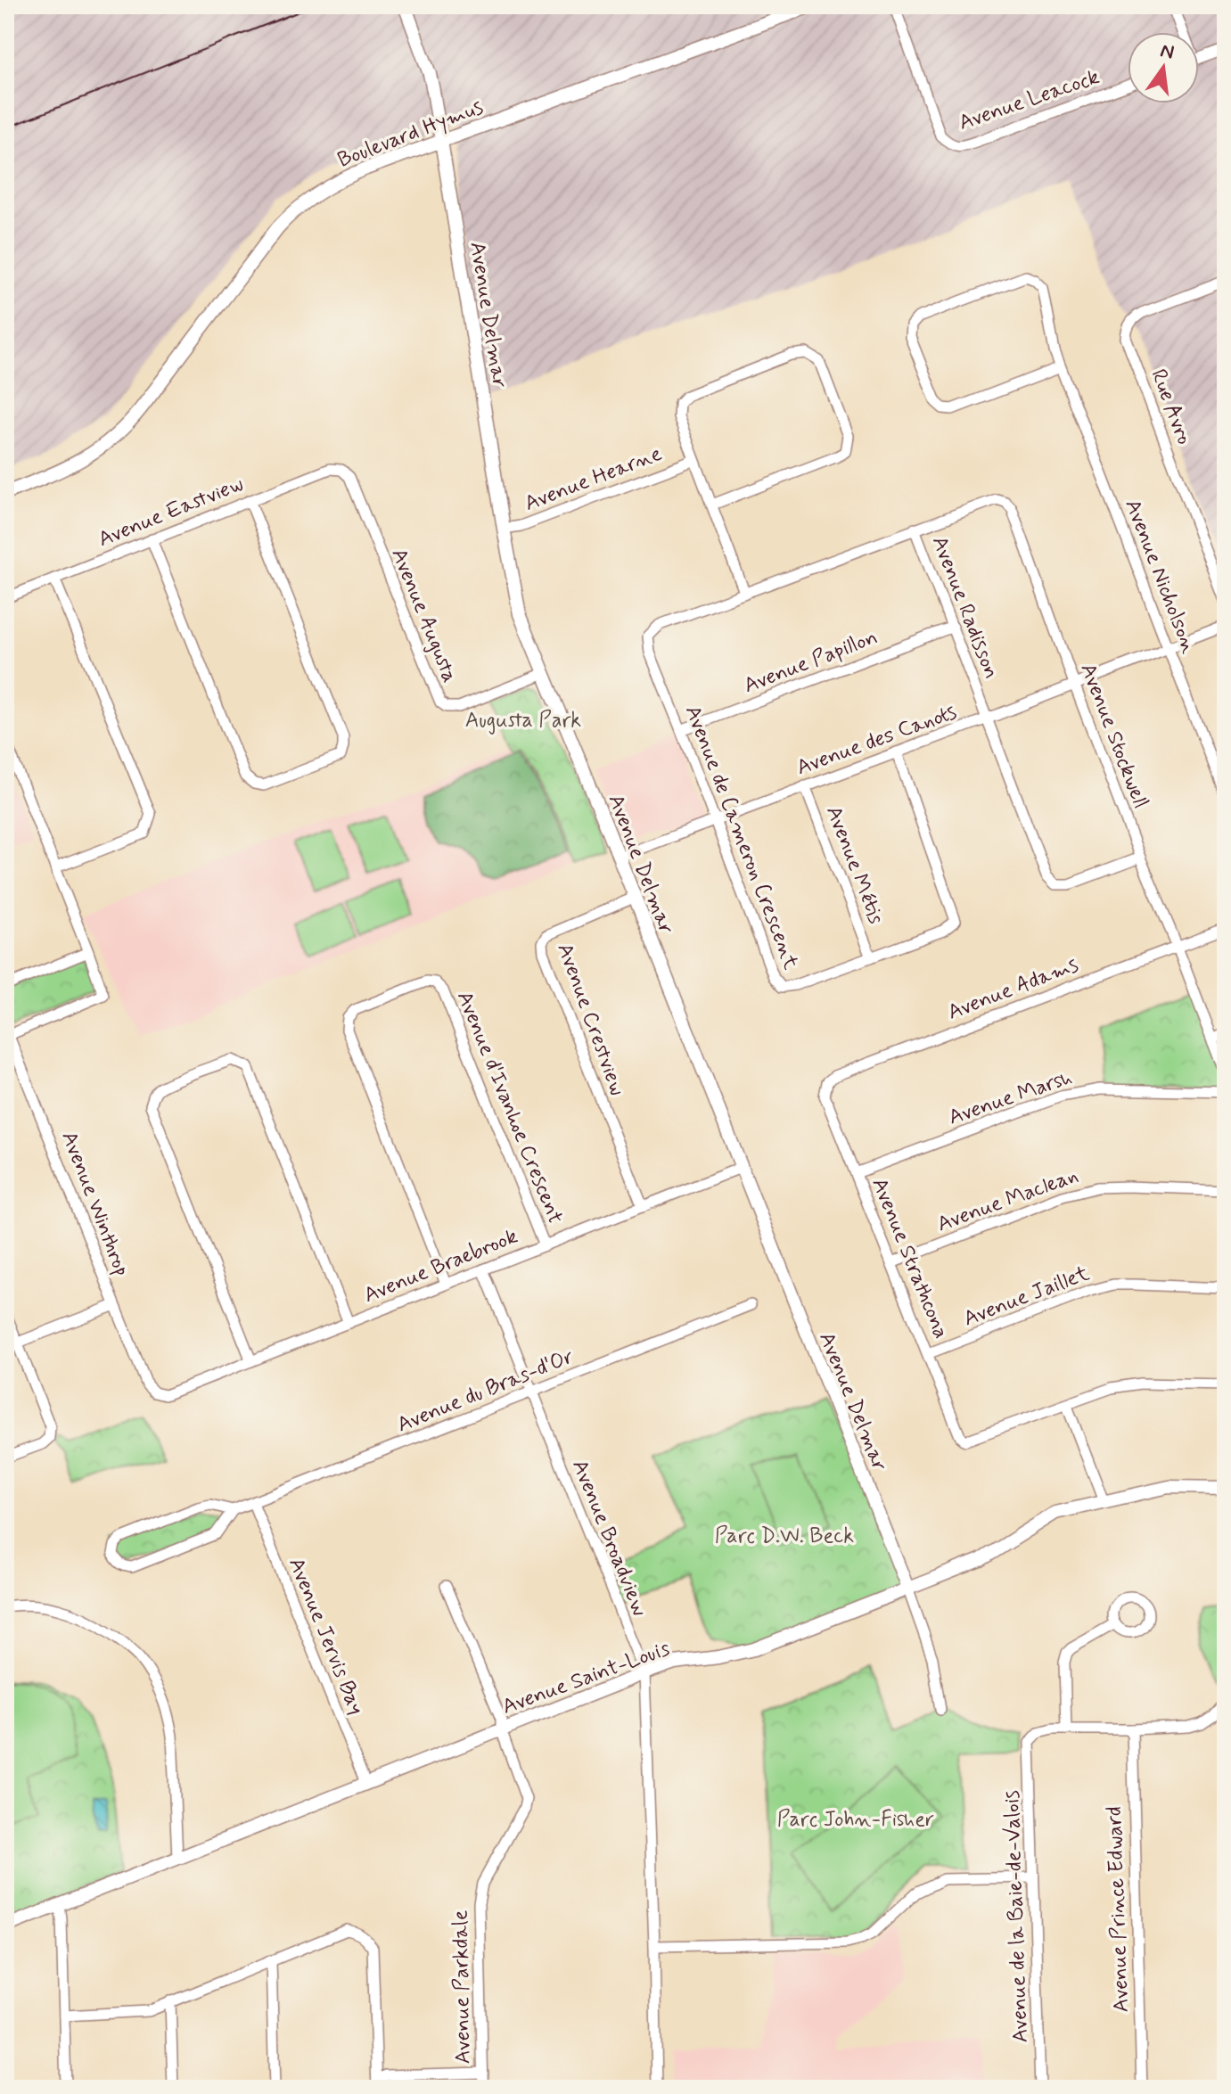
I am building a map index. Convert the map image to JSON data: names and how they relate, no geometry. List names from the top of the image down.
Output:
{
  "streets": {
    "street": [
      "Avenue Leacock",
      "Boulevard Hymus",
      "Avenue Delmar",
      "Rue Avro",
      "Avenue Hearne",
      "Avenue Eastview",
      "Avenue Nicholson",
      "Avenue Radisson",
      "Avenue Augusta",
      "Avenue Papillon",
      "Avenue Stockwell",
      "Avenue des Canots",
      "Avenue de Cameron Crescent",
      "Avenue Métis",
      "Avenue Adams",
      "Avenue Crestview",
      "Avenue Marsh",
      "Avenue d'Ivanhoe Crescent",
      "Avenue Maclean",
      "Avenue Winthrop",
      "Avenue Strathcona",
      "Avenue Braebrook",
      "Avenue Jaillet",
      "Avenue du Bras-d'Or",
      "Avenue Broadview",
      "Avenue Jervis Bay",
      "Avenue Saint-Louis",
      "Avenue Prince Edward",
      "Avenue de la Baie-de-Valois",
      "Avenue Parkdale"
    ]
  },
  "crossings": [
    ["Boulevard Hymus", "Avenue Delmar"],
    ["Avenue Delmar", "Avenue Hearne"],
    ["Avenue Delmar", "Avenue Augusta"],
    ["Avenue Delmar", "Avenue des Canots"],
    ["Avenue Delmar", "Avenue Crestview"],
    ["Avenue Delmar", "Avenue Braebrook"],
    ["Avenue Delmar", "Avenue Saint-Louis"],
    ["Avenue Eastview", "Avenue Augusta"],
    ["Avenue Nicholson", "Avenue des Canots"],
    ["Avenue Radisson", "Avenue Papillon"],
    ["Avenue Radisson", "Avenue Stockwell"],
    ["Avenue Radisson", "Avenue des Canots"],
    ["Avenue Radisson", "Avenue de Cameron Crescent"],
    ["Avenue Papillon", "Avenue de Cameron Crescent"],
    ["Avenue Stockwell", "Avenue des Canots"],
    ["Avenue Stockwell", "Avenue Adams"],
    ["Avenue des Canots", "Avenue de Cameron Crescent"],
    ["Avenue des Canots", "Avenue Métis"],
    ["Avenue de Cameron Crescent", "Avenue Métis"],
    ["Avenue Adams", "Avenue Strathcona"],
    ["Avenue Crestview", "Avenue Braebrook"],
    ["Avenue Marsh", "Avenue Strathcona"],
    ["Avenue d'Ivanhoe Crescent", "Avenue Braebrook"],
    ["Avenue Maclean", "Avenue Strathcona"],
    ["Avenue Winthrop", "Avenue Braebrook"],
    ["Avenue Strathcona", "Avenue Jaillet"],
    ["Avenue Braebrook", "Avenue Broadview"],
    ["Avenue du Bras-d'Or", "Avenue Broadview"],
    ["Avenue du Bras-d'Or", "Avenue Jervis Bay"],
    ["Avenue Broadview", "Avenue Saint-Louis"],
    ["Avenue Jervis Bay", "Avenue Saint-Louis"],
    ["Avenue Saint-Louis", "Avenue Parkdale"]
  ],
  "parks": ["Augusta Park", "Parc D.W. Beck", "Parc John-Fisher"],
  "north": "top"
}
